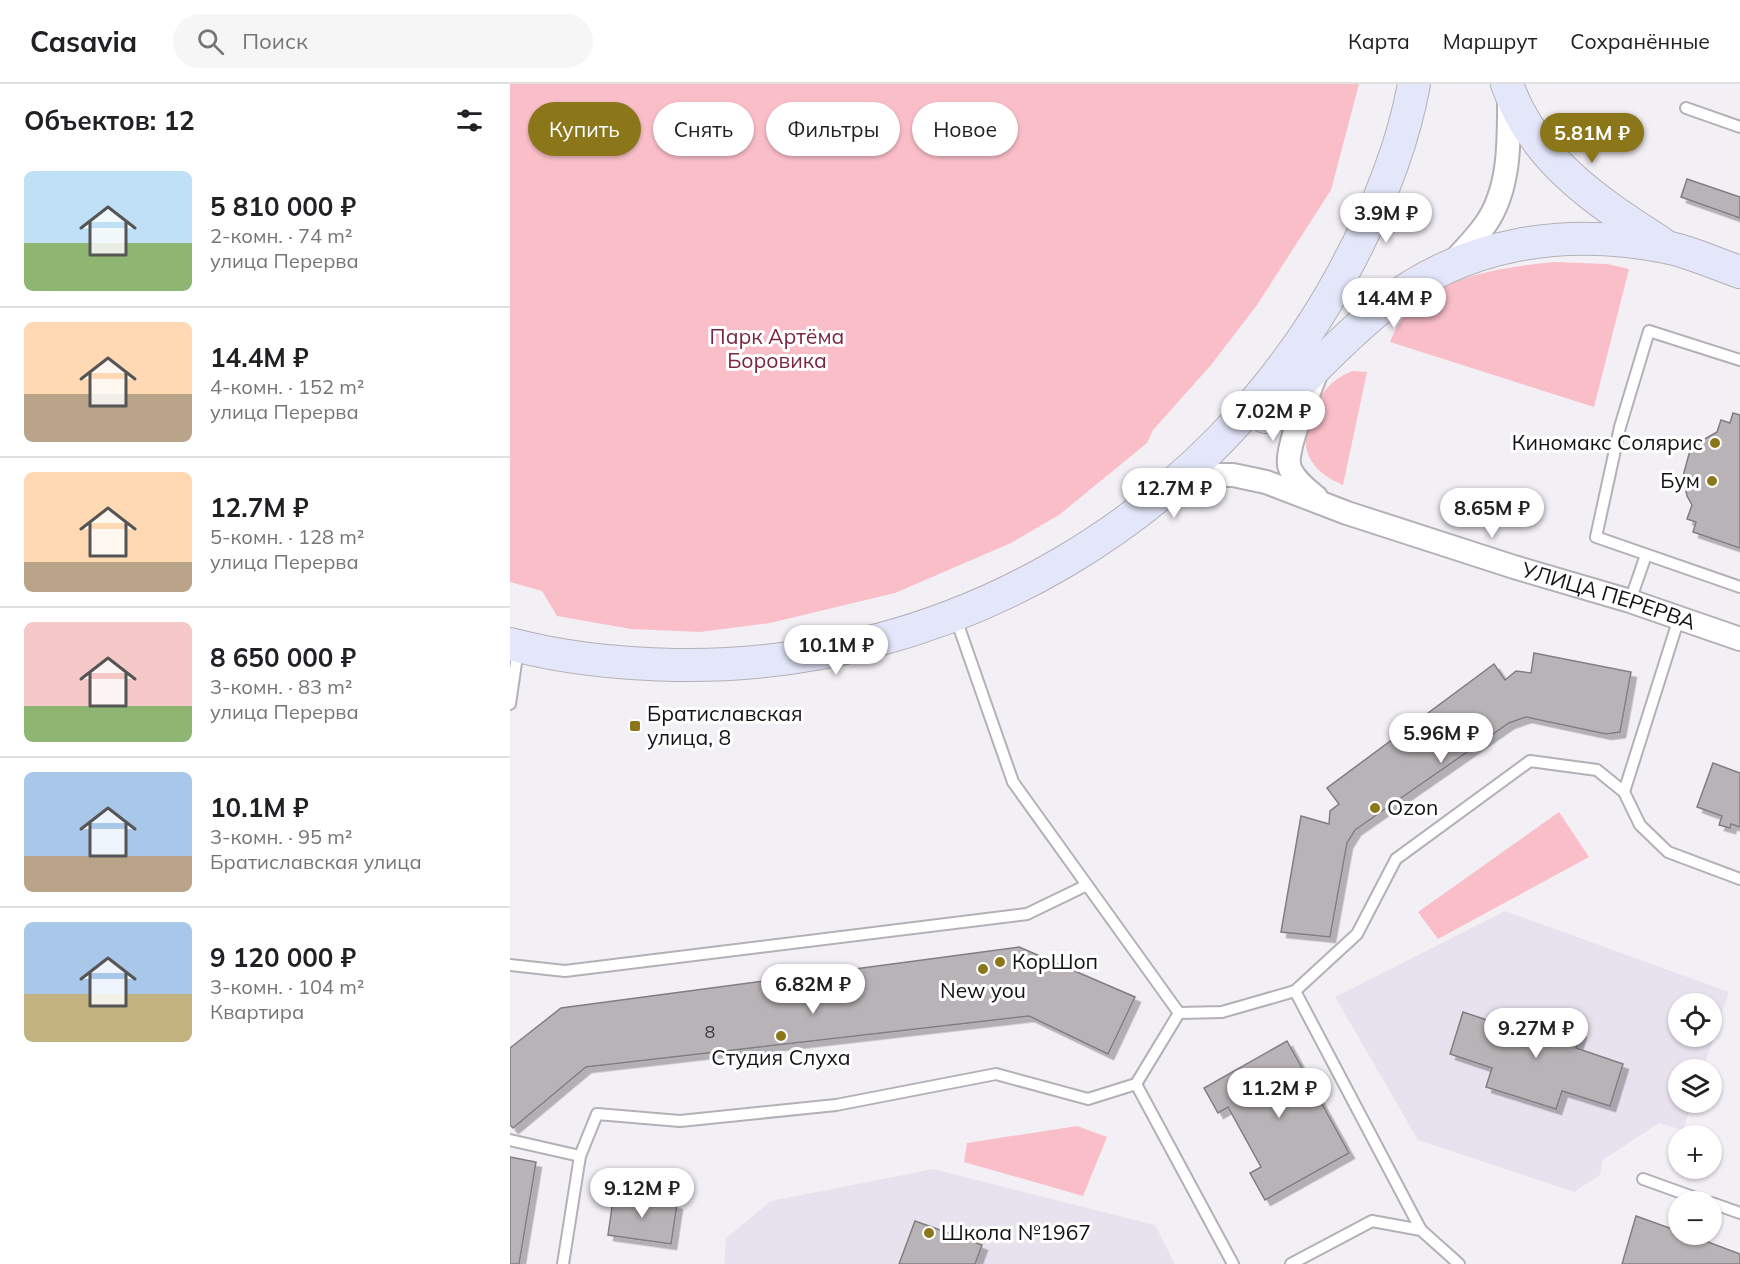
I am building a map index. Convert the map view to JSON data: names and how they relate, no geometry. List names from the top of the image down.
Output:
{
  "streets": {
    "main road": ["УЛИЦА ПЕРЕРВА"]
  },
  "parks": ["Парк Артёма Боровика"],
  "places": {
    "other": [
      "Киномакс Солярис",
      "Бум",
      "Ozon",
      "КорШоп",
      "New you",
      "Студия Слуха",
      "Школа №1967"
    ],
    "transit": ["Братиславская улица, 8"]
  },
  "house_numbers": ["8"],
  "page": {
    "header": "Casavia",
    "search": "Поиск",
    "nav": ["Карта", "Маршрут", "Сохранённые"],
    "heading": "Объектов: 12",
    "chip": [
      "Купить",
      "Снять",
      "Фильтры",
      "Новое"
    ],
    "price": [
      "5.81M ₽",
      "3.9M ₽",
      "14.4M ₽",
      "7.02M ₽",
      "12.7M ₽",
      "8.65M ₽",
      "10.1M ₽",
      "5.96M ₽",
      "6.82M ₽",
      "9.27M ₽",
      "11.2M ₽",
      "9.12M ₽"
    ],
    "list": [
      {
        "name": "5 810 000 ₽",
        "note": "2-комн. · 74 m² · улица Перерва"
      },
      {
        "name": "14.4M ₽",
        "note": "4-комн. · 152 m² · улица Перерва"
      },
      {
        "name": "12.7M ₽",
        "note": "5-комн. · 128 m² · улица Перерва"
      },
      {
        "name": "8 650 000 ₽",
        "note": "3-комн. · 83 m² · улица Перерва"
      },
      {
        "name": "10.1M ₽",
        "note": "3-комн. · 95 m² · Братиславская улица"
      },
      {
        "name": "9 120 000 ₽",
        "note": "3-комн. · 104 m² · Квартира"
      }
    ],
    "map_buttons": ["+", "−"]
  }
}
